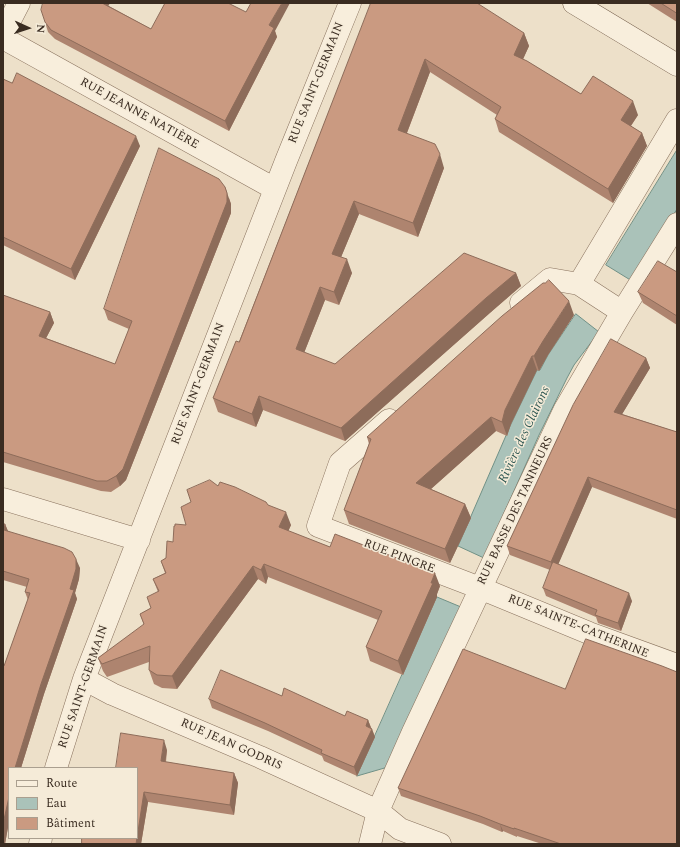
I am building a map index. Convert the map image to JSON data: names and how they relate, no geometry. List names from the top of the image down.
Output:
{
  "streets": {
    "street": [
      "RUE SAINT-GERMAIN",
      "RUE JEANNE NATIÈRE",
      "RUE BASSE DES TANNEURS",
      "RUE PINGRE",
      "RUE SAINTE-CATHERINE",
      "RUE JEAN GODRIS"
    ]
  },
  "crossings": [
    ["RUE SAINT-GERMAIN", "RUE JEANNE NATIÈRE"],
    ["RUE SAINT-GERMAIN", "RUE JEAN GODRIS"],
    ["RUE BASSE DES TANNEURS", "RUE PINGRE"],
    ["RUE BASSE DES TANNEURS", "RUE SAINTE-CATHERINE"],
    ["RUE BASSE DES TANNEURS", "RUE JEAN GODRIS"],
    ["RUE PINGRE", "RUE SAINTE-CATHERINE"]
  ],
  "water": ["Rivière des Clairons"],
  "legend": ["Route", "Eau", "Bâtiment"],
  "north": "right"
}
